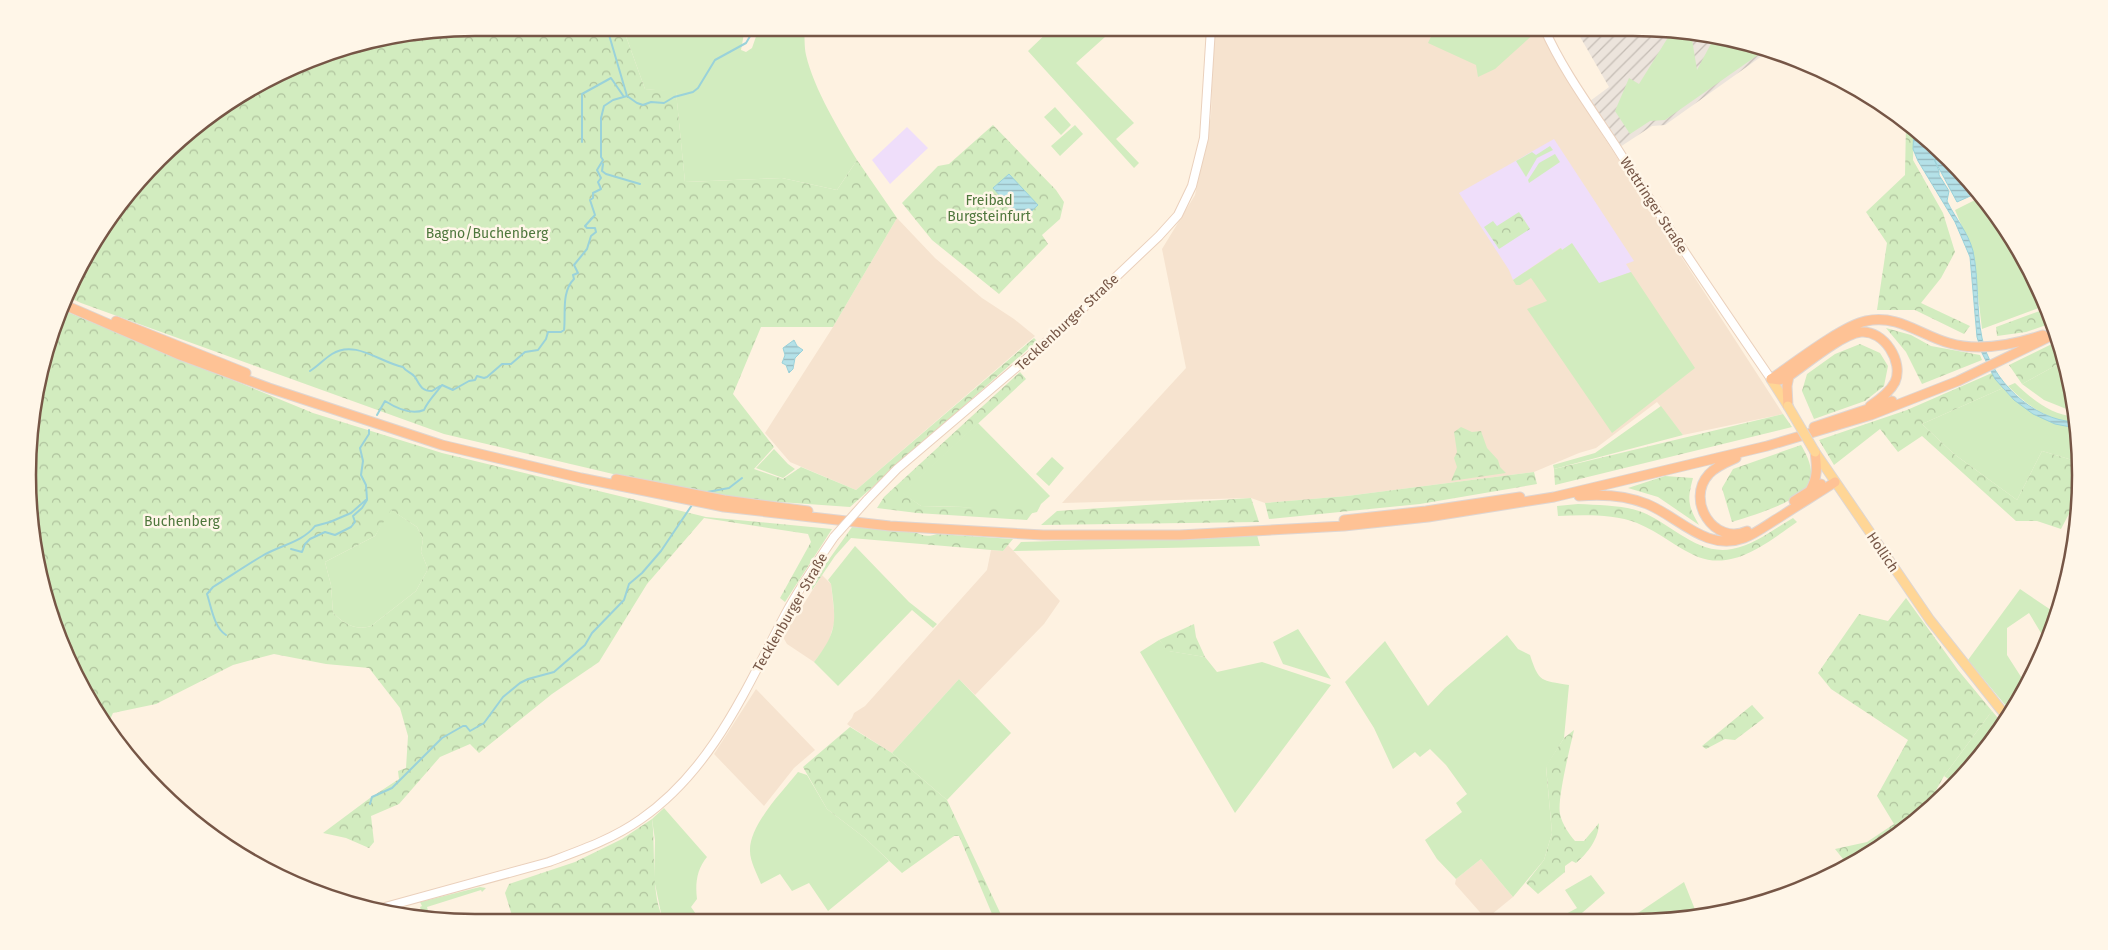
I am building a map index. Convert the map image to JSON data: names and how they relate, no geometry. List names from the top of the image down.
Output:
{
  "streets": {
    "main road": ["Wettringer Straße", "Tecklenburger Straße", "Hollich"]
  },
  "crossings": [
    ["Wettringer Straße", "Hollich"]
  ],
  "parks": ["Freibad Burgsteinfurt", "Bagno/Buchenberg", "Buchenberg"]
}
